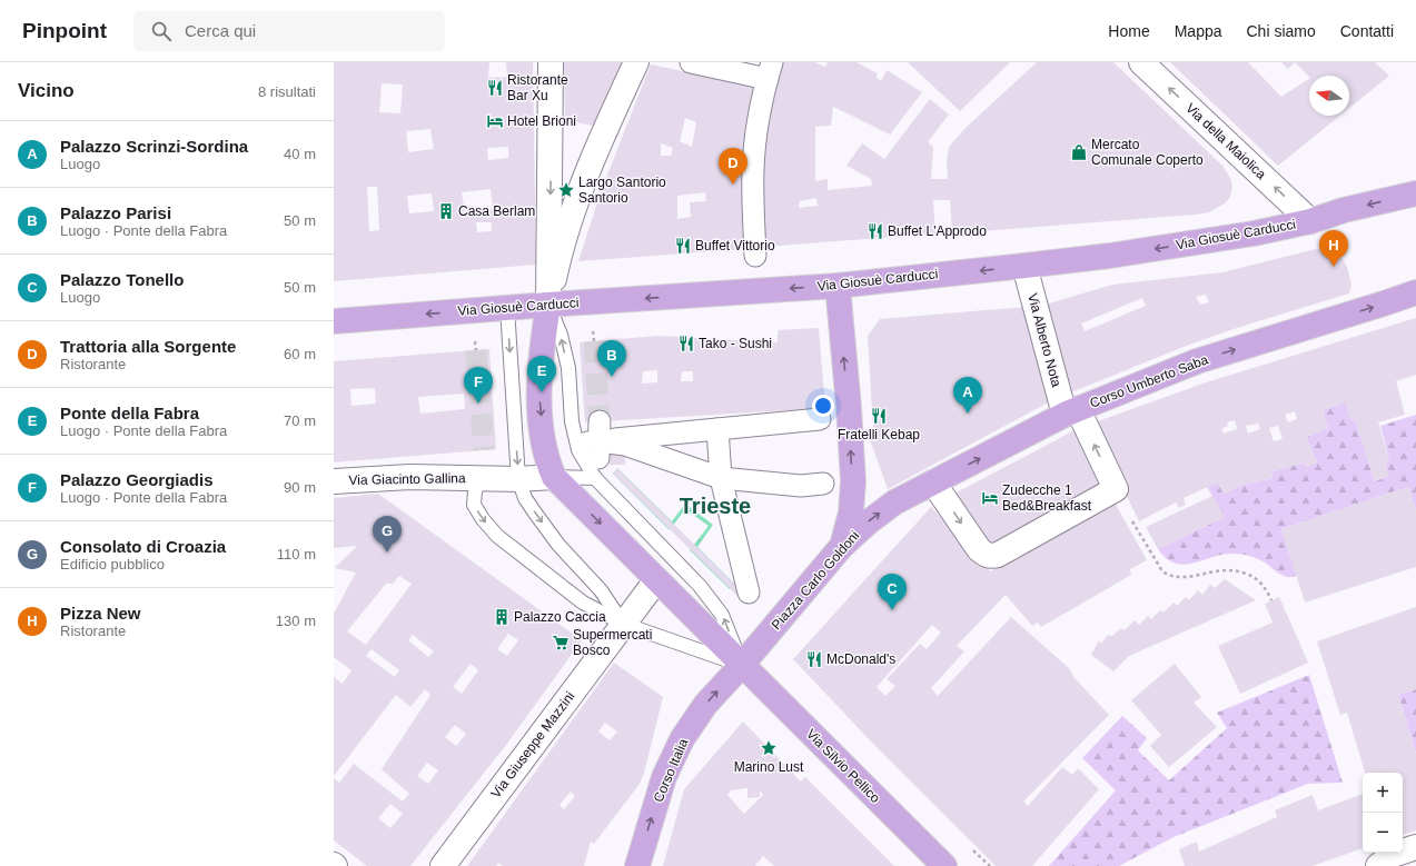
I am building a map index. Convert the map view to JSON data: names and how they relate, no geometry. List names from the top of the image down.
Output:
{
  "streets": {
    "main road": [
      "Via Giosuè Carducci",
      "Corso Umberto Saba",
      "Piazza Carlo Goldoni",
      "Via Silvio Pellico",
      "Corso Italia"
    ],
    "street": [
      "Via della Maiolica",
      "Via Alberto Nota",
      "Via Giacinto Gallina",
      "Via Giuseppe Mazzini"
    ]
  },
  "crossings": [
    ["Via della Maiolica", "Via Giosuè Carducci"],
    ["Via Giosuè Carducci", "Via Alberto Nota"],
    ["Via Alberto Nota", "Corso Umberto Saba"],
    ["Corso Umberto Saba", "Piazza Carlo Goldoni"],
    ["Piazza Carlo Goldoni", "Via Silvio Pellico"],
    ["Piazza Carlo Goldoni", "Corso Italia"],
    ["Via Silvio Pellico", "Corso Italia"]
  ],
  "one_way": [
    "Via della Maiolica",
    "Via Giosuè Carducci",
    "Corso Umberto Saba",
    "Corso Italia"
  ],
  "districts": ["Trieste"],
  "places": {
    "restaurant": [
      "Ristorante Bar Xu",
      "Buffet L'Approdo",
      "Buffet Vittorio",
      "Tako - Sushi",
      "Fratelli Kebap",
      "McDonald's"
    ],
    "hotel": ["Hotel Brioni", "Zudecche 1 Bed&Breakfast"],
    "shop": ["Mercato Comunale Coperto"],
    "place": ["Largo Santorio Santorio", "Marino Lust"],
    "building": ["Casa Berlam", "Palazzo Caccia"],
    "supermarket": ["Supermercati Bosco"]
  },
  "north": "left",
  "page": {
    "header": "Pinpoint",
    "search": "Cerca qui",
    "nav": [
      "Home",
      "Mappa",
      "Chi siamo",
      "Contatti"
    ],
    "heading": ["Vicino", "8 risultati"],
    "list": [
      {
        "mark": "A",
        "name": "Palazzo Scrinzi-Sordina",
        "note": "Luogo",
        "value": "40 m"
      },
      {
        "mark": "B",
        "name": "Palazzo Parisi",
        "note": "Luogo · Ponte della Fabra",
        "value": "50 m"
      },
      {
        "mark": "C",
        "name": "Palazzo Tonello",
        "note": "Luogo",
        "value": "50 m"
      },
      {
        "mark": "D",
        "name": "Trattoria alla Sorgente",
        "note": "Ristorante",
        "value": "60 m"
      },
      {
        "mark": "E",
        "name": "Ponte della Fabra",
        "note": "Luogo · Ponte della Fabra",
        "value": "70 m"
      },
      {
        "mark": "F",
        "name": "Palazzo Georgiadis",
        "note": "Luogo · Ponte della Fabra",
        "value": "90 m"
      },
      {
        "mark": "G",
        "name": "Consolato di Croazia",
        "note": "Edificio pubblico",
        "value": "110 m"
      },
      {
        "mark": "H",
        "name": "Pizza New",
        "note": "Ristorante",
        "value": "130 m"
      }
    ],
    "pins": [
      "D",
      "H",
      "B",
      "E",
      "F",
      "A",
      "G",
      "C"
    ],
    "map_buttons": ["+", "−"]
  }
}
